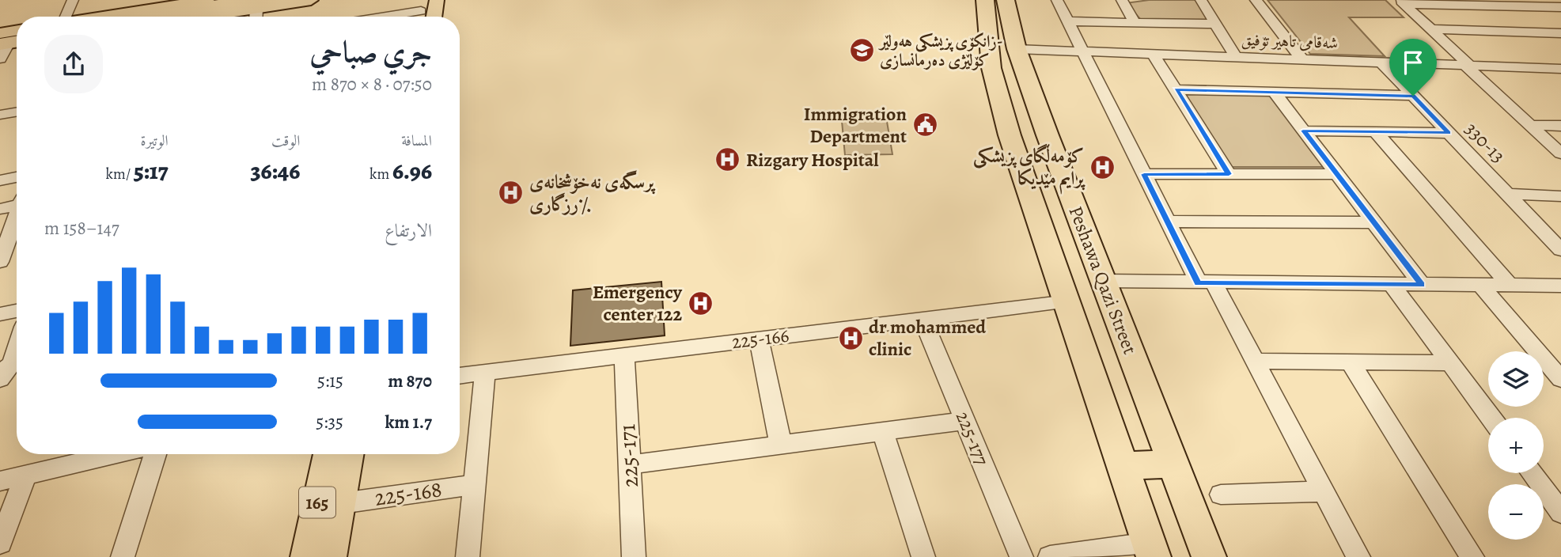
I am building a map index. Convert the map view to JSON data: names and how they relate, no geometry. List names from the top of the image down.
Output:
{
  "streets": {
    "highway": ["Peshawa Qazi Street"],
    "main road": ["165"],
    "street": [
      "شەقامی تاهیر تۆفیق",
      "330-13",
      "225-166",
      "225-177",
      "225-171",
      "225-168"
    ]
  },
  "crossings": [
    ["شەقامی تاهیر تۆفیق", "330-13"],
    ["شەقامی تاهیر تۆفیق", "Peshawa Qazi Street"],
    ["Peshawa Qazi Street", "225-166"],
    ["225-166", "225-177"],
    ["225-166", "225-171"],
    ["225-168", "165"]
  ],
  "places": {
    "school or university": ["زانکۆی پزیشکی هەولێر- کۆلێژی دەرمانسازی"],
    "public building": ["Immigration Department"],
    "hospital": [
      "Rizgary Hospital",
      "کۆمەڵگای پزیشکی پرایم مێدیکا",
      "پرسگەی نەخۆشخانەی رزگاری٪",
      "Emergency center 122",
      "dr mohammed clinic"
    ]
  },
  "page": {
    "heading": ["جري صباحي", "07:50 · 8 × 870 m"],
    "stats": [
      ["المسافة", "6.96 km"],
      ["الوقت", "36:46"],
      ["الوتيرة", "5:17 /km"]
    ],
    "chart": ["الارتفاع", "147–158 m"],
    "map_buttons": ["+", "−"],
    "list": [
      {
        "name": "870 m",
        "note": "5:15"
      },
      {
        "name": "1.7 km",
        "note": "5:35"
      }
    ]
  }
}
